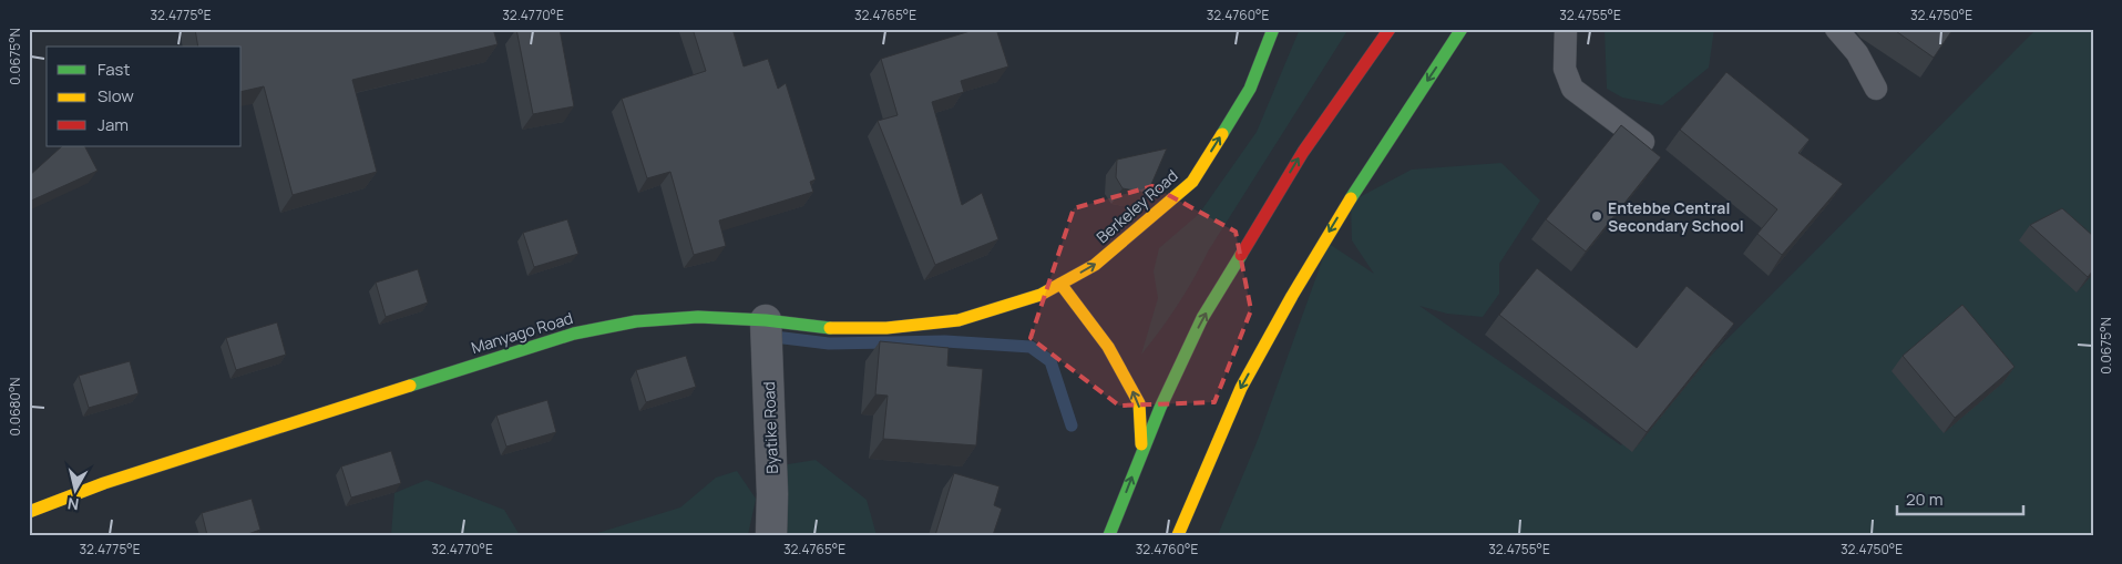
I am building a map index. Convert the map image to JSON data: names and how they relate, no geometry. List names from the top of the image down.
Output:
{
  "streets": {
    "main road": ["Berkeley Road", "Manyago Road"],
    "street": ["Byatike Road"]
  },
  "crossings": [
    ["Berkeley Road", "Manyago Road"],
    ["Manyago Road", "Byatike Road"]
  ],
  "places": ["Entebbe Central Secondary School"],
  "legend": ["Fast", "Slow", "Jam"],
  "scale_bar": "20 m",
  "north": "bottom",
  "coordinates": [
    "32.4775°E",
    "32.4770°E",
    "32.4765°E",
    "32.4760°E",
    "32.4755°E",
    "32.4750°E",
    "0.0675°N",
    "0.0680°N"
  ]
}
